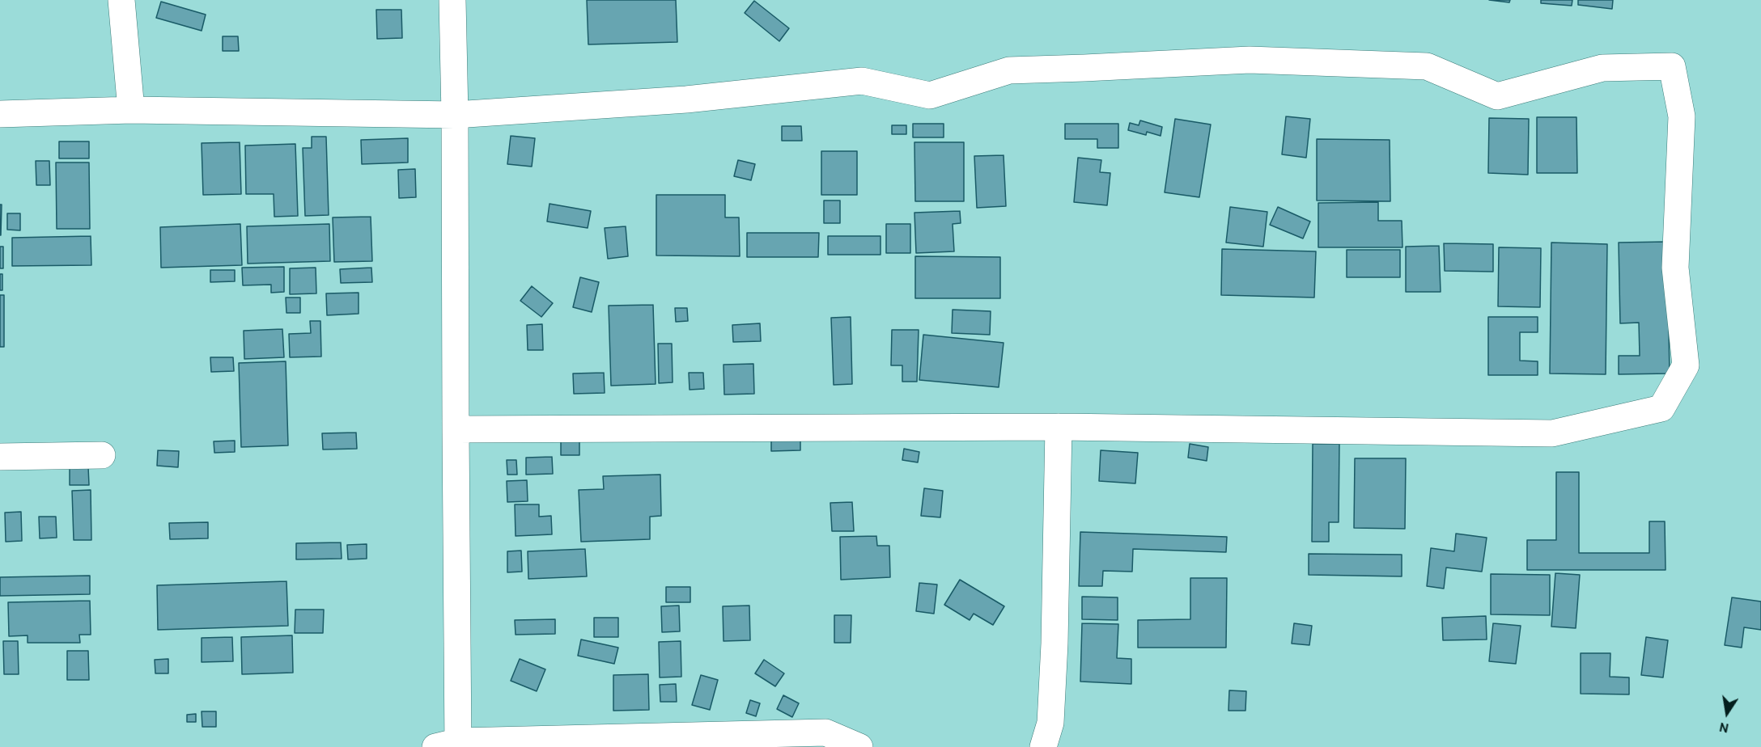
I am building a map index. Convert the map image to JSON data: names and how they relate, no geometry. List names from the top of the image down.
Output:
{
  "north": "bottom"
}
